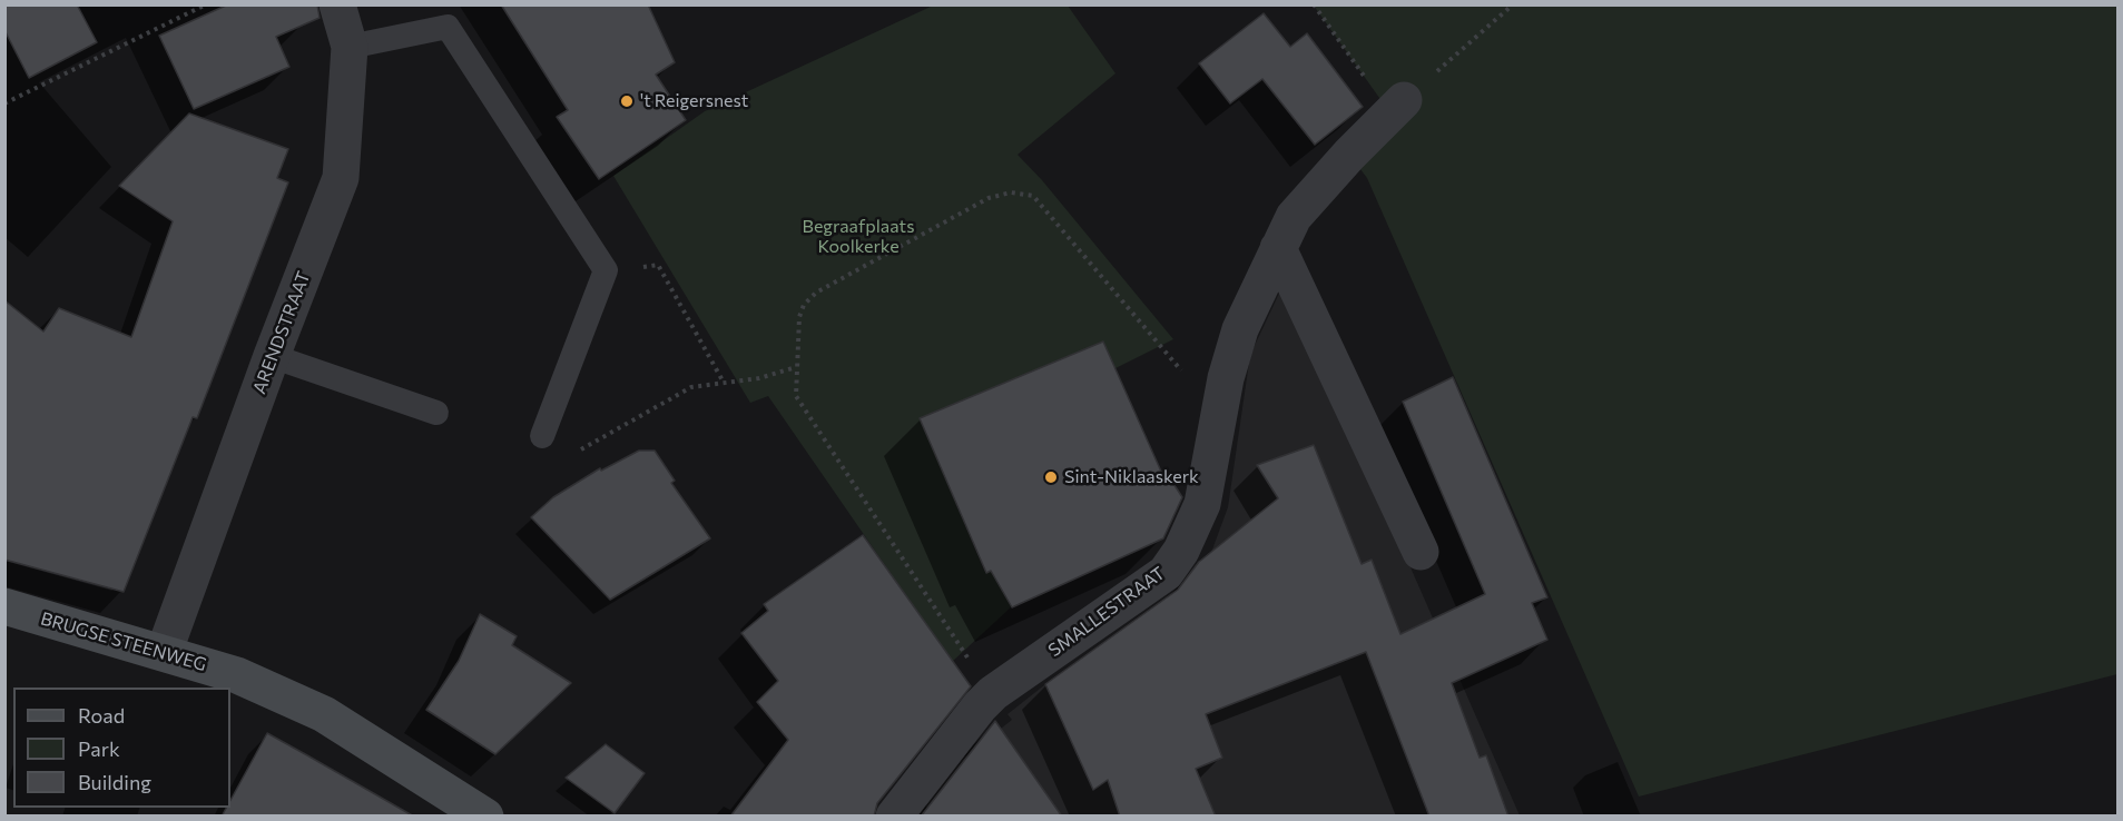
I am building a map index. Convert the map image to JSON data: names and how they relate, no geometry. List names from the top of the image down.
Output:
{
  "streets": {
    "main road": ["BRUGSE STEENWEG"],
    "street": ["ARENDSTRAAT", "SMALLESTRAAT"]
  },
  "crossings": [
    ["ARENDSTRAAT", "BRUGSE STEENWEG"]
  ],
  "parks": ["Begraafplaats Koolkerke"],
  "places": ["'t Reigersnest", "Sint-Niklaaskerk"],
  "legend": ["Road", "Park", "Building"]
}
